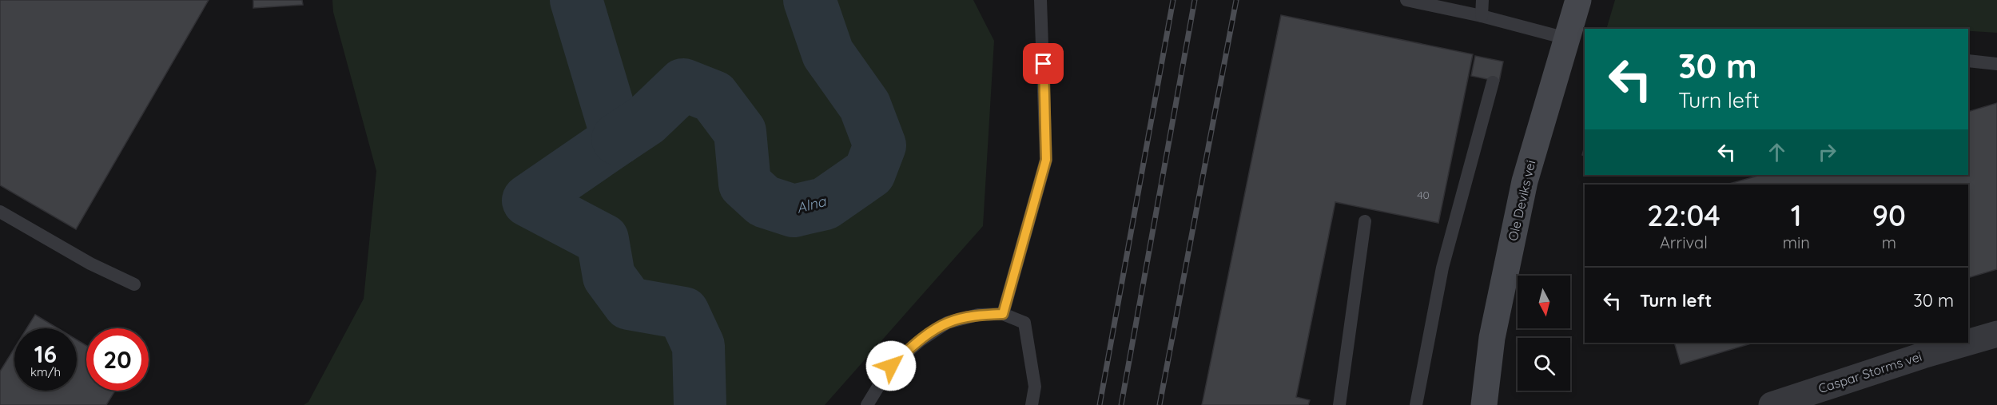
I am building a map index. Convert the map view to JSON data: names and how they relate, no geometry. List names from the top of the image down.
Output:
{
  "streets": {
    "street": ["Ole Deviks vei", "Caspar Storms vei"]
  },
  "water": ["Alna"],
  "house_numbers": ["40"],
  "north": "bottom",
  "page": {
    "turn": ["30 m", "Turn left"],
    "eta": [
      "22:04",
      "Arrival",
      "1",
      "min",
      "90",
      "m"
    ],
    "list": [
      {
        "name": "Turn left",
        "value": "30 m"
      }
    ],
    "speed": "16 km/h",
    "limit": "20"
  }
}
